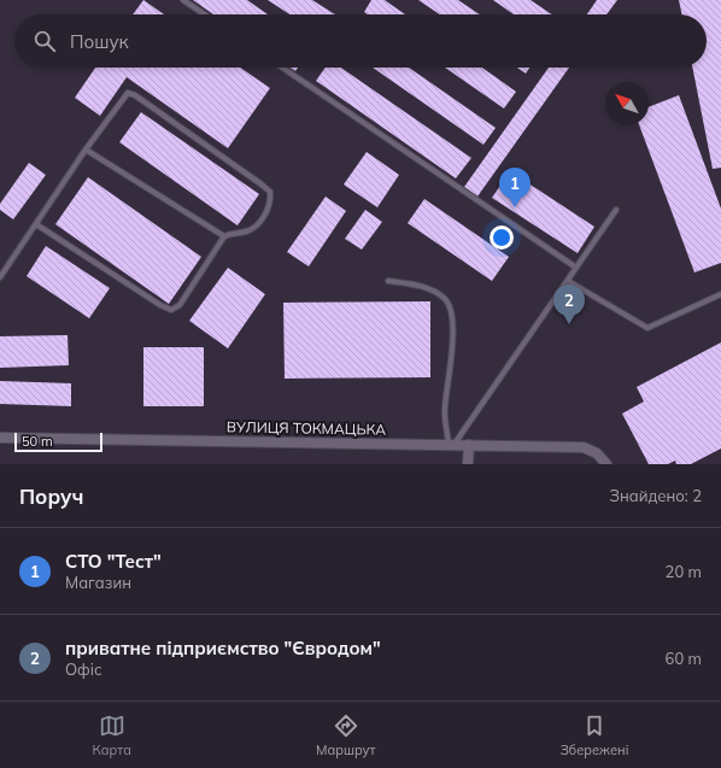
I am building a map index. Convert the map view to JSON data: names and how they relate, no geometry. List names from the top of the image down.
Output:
{
  "streets": {
    "street": ["ВУЛИЦЯ ТОКМАЦЬКА"]
  },
  "scale_bar": "50 m",
  "north": "top left",
  "page": {
    "search": "Пошук",
    "pins": ["1", "2"],
    "scale": "50 m",
    "heading": ["Поруч", "Знайдено: 2"],
    "list": [
      {
        "mark": "1",
        "name": "СТО \"Тест\"",
        "note": "Магазин",
        "value": "20 m"
      },
      {
        "mark": "2",
        "name": "приватне підприємство \"Євродом\"",
        "note": "Офіс",
        "value": "60 m"
      }
    ],
    "nav": ["Карта", "Маршрут", "Збережені"]
  }
}
